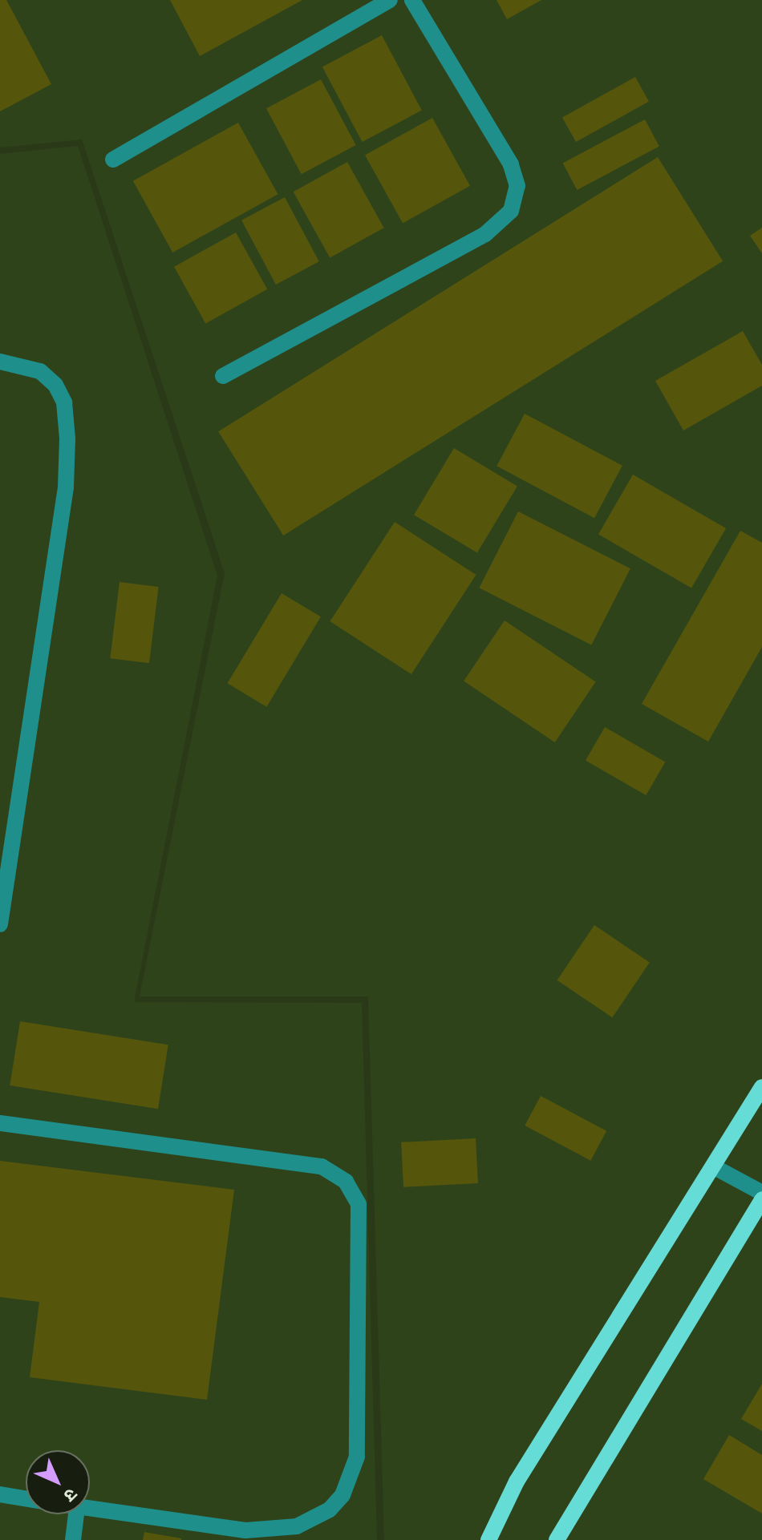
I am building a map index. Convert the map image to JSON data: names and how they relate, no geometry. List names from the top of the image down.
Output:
{
  "north": "bottom right"
}
